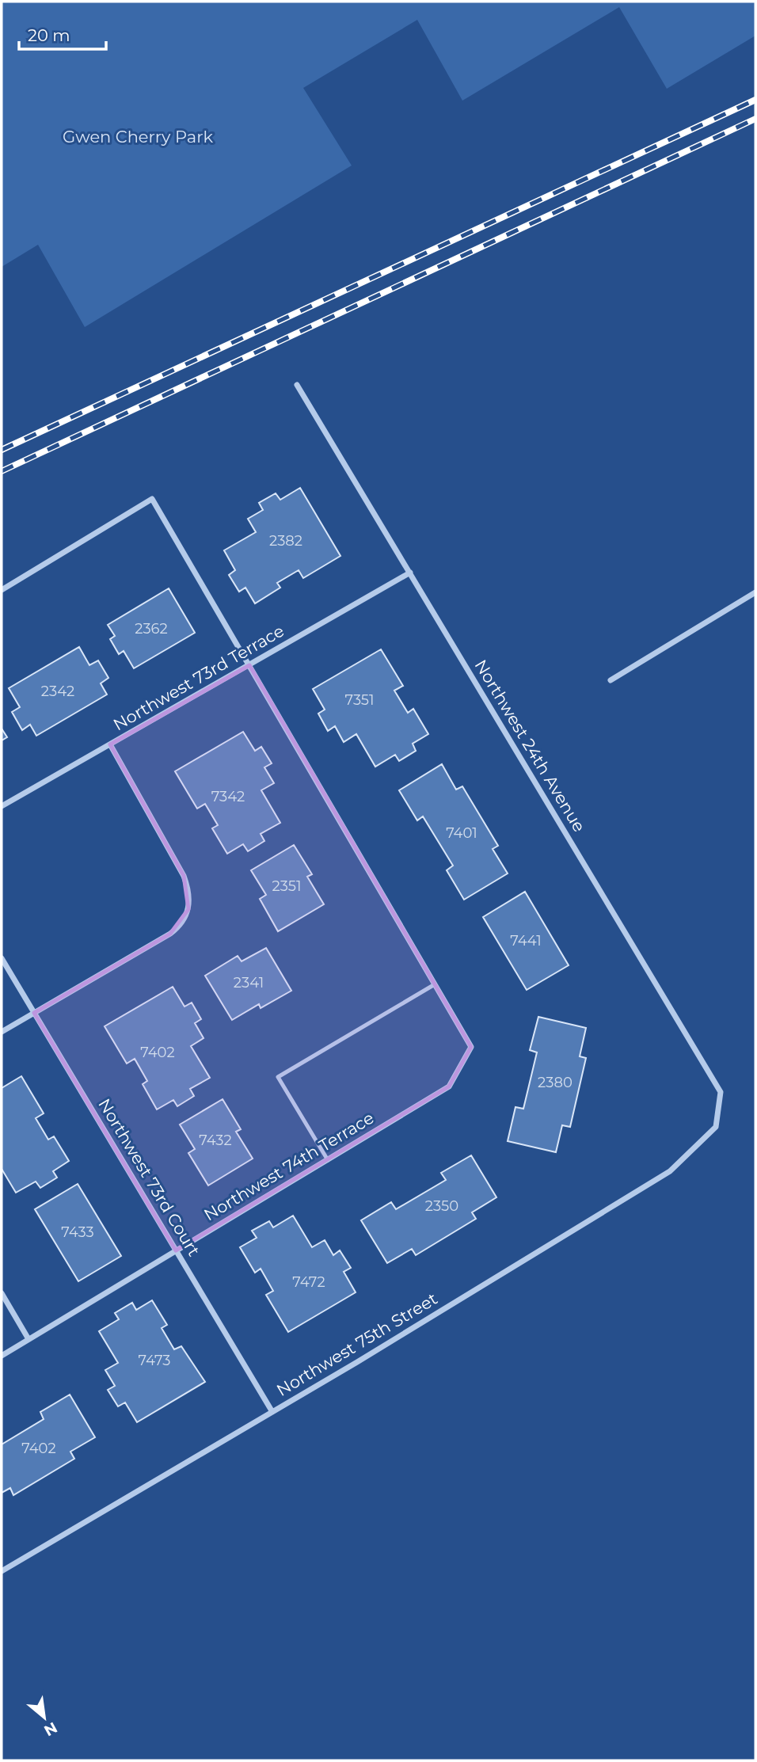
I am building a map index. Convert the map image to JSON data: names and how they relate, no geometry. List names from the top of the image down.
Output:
{
  "streets": {
    "street": [
      "Northwest 73rd Terrace",
      "Northwest 24th Avenue",
      "Northwest 74th Terrace",
      "Northwest 73rd Court",
      "Northwest 75th Street"
    ]
  },
  "crossings": [
    ["Northwest 73rd Terrace", "Northwest 24th Avenue"],
    ["Northwest 24th Avenue", "Northwest 75th Street"],
    ["Northwest 74th Terrace", "Northwest 73rd Court"],
    ["Northwest 73rd Court", "Northwest 75th Street"]
  ],
  "parks": ["Gwen Cherry Park"],
  "house_numbers": [
    "2382",
    "2362",
    "2342",
    "7351",
    "7342",
    "7401",
    "2351",
    "7441",
    "2341",
    "7402",
    "2380",
    "7432",
    "2350",
    "7433",
    "7472",
    "7473",
    "7402"
  ],
  "scale_bar": "20 m",
  "north": "bottom right"
}
